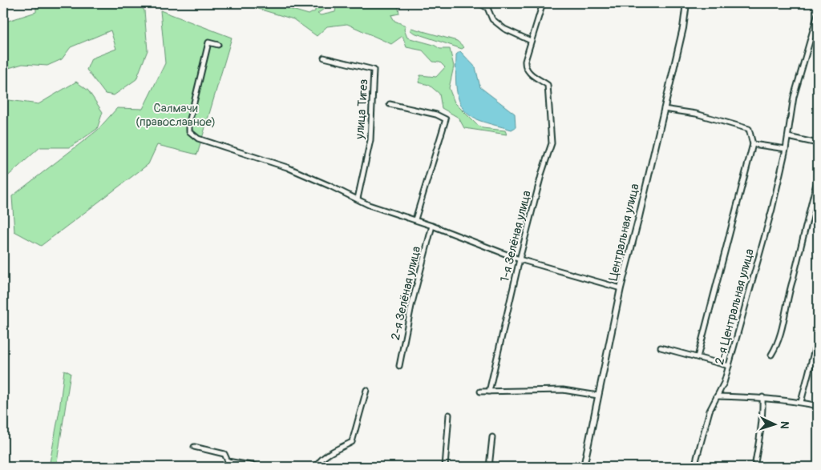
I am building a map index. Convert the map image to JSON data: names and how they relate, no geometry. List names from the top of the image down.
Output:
{
  "streets": {
    "street": [
      "улица Тигез",
      "Центральная улица",
      "1-я Зелёная улица",
      "2-я Зелёная улица",
      "2-я Центральная улица"
    ]
  },
  "parks": ["Салмачи (православное)"],
  "north": "right"
}
